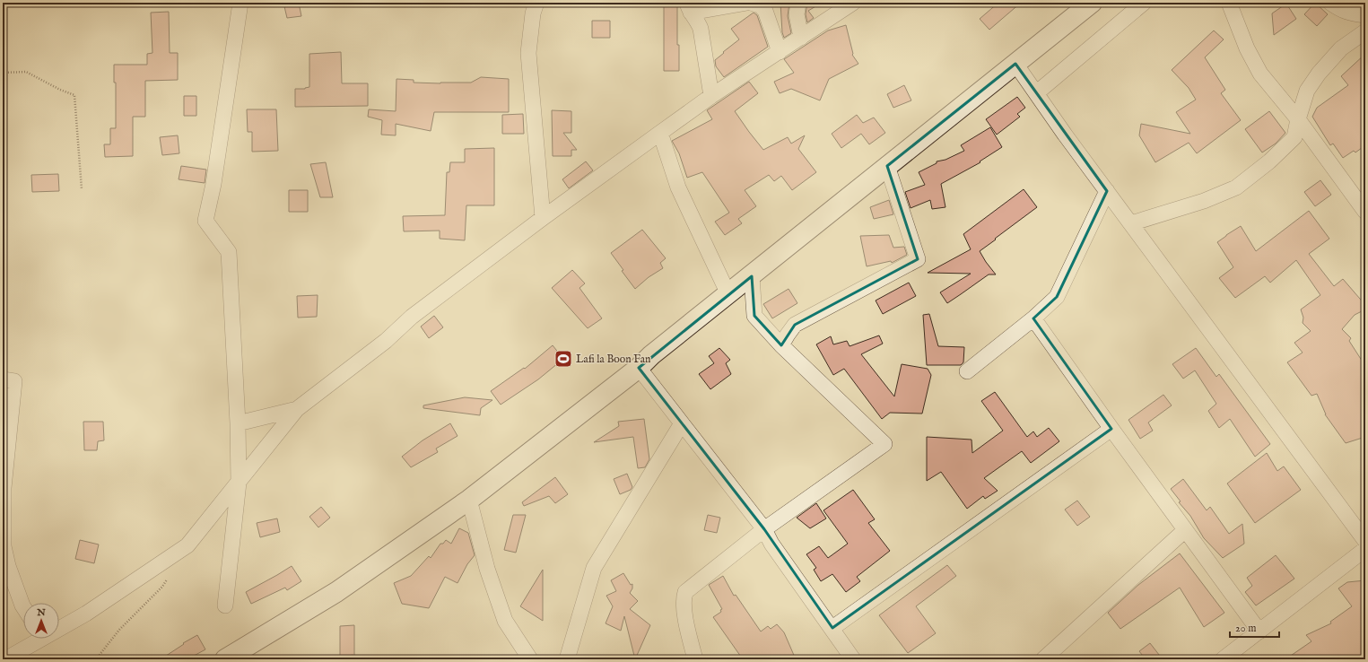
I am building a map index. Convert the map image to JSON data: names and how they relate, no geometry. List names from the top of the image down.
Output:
{
  "places": {
    "sports": ["Lafi la Boon Fan"]
  },
  "scale_bar": "20 m",
  "north": "top"
}
